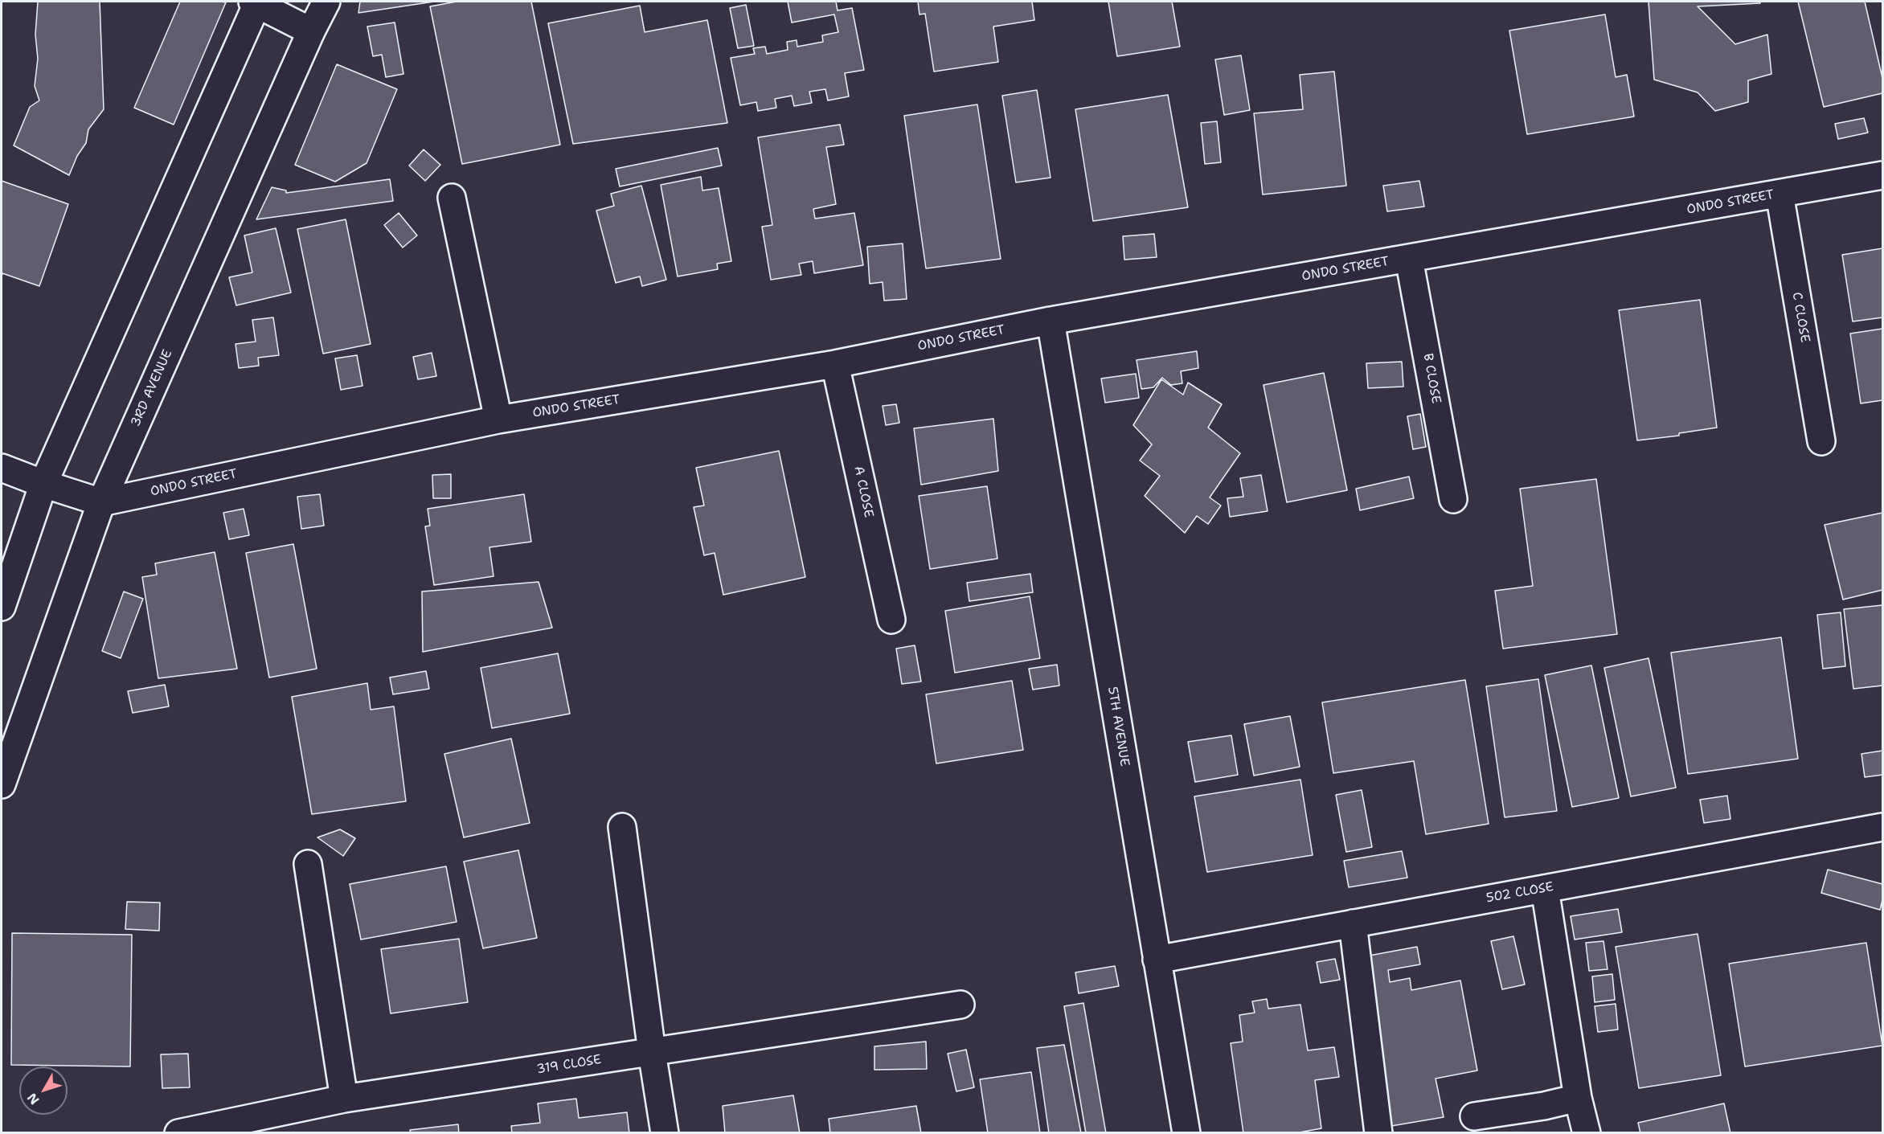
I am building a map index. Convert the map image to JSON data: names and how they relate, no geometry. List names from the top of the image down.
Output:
{
  "streets": {
    "street": [
      "ONDO STREET",
      "C CLOSE",
      "B CLOSE",
      "3RD AVENUE",
      "A CLOSE",
      "5TH AVENUE",
      "502 CLOSE",
      "319 CLOSE"
    ]
  },
  "crossings": [
    ["ONDO STREET", "C CLOSE"],
    ["ONDO STREET", "B CLOSE"],
    ["ONDO STREET", "3RD AVENUE"],
    ["ONDO STREET", "A CLOSE"],
    ["ONDO STREET", "5TH AVENUE"],
    ["5TH AVENUE", "502 CLOSE"]
  ],
  "north": "bottom left"
}
